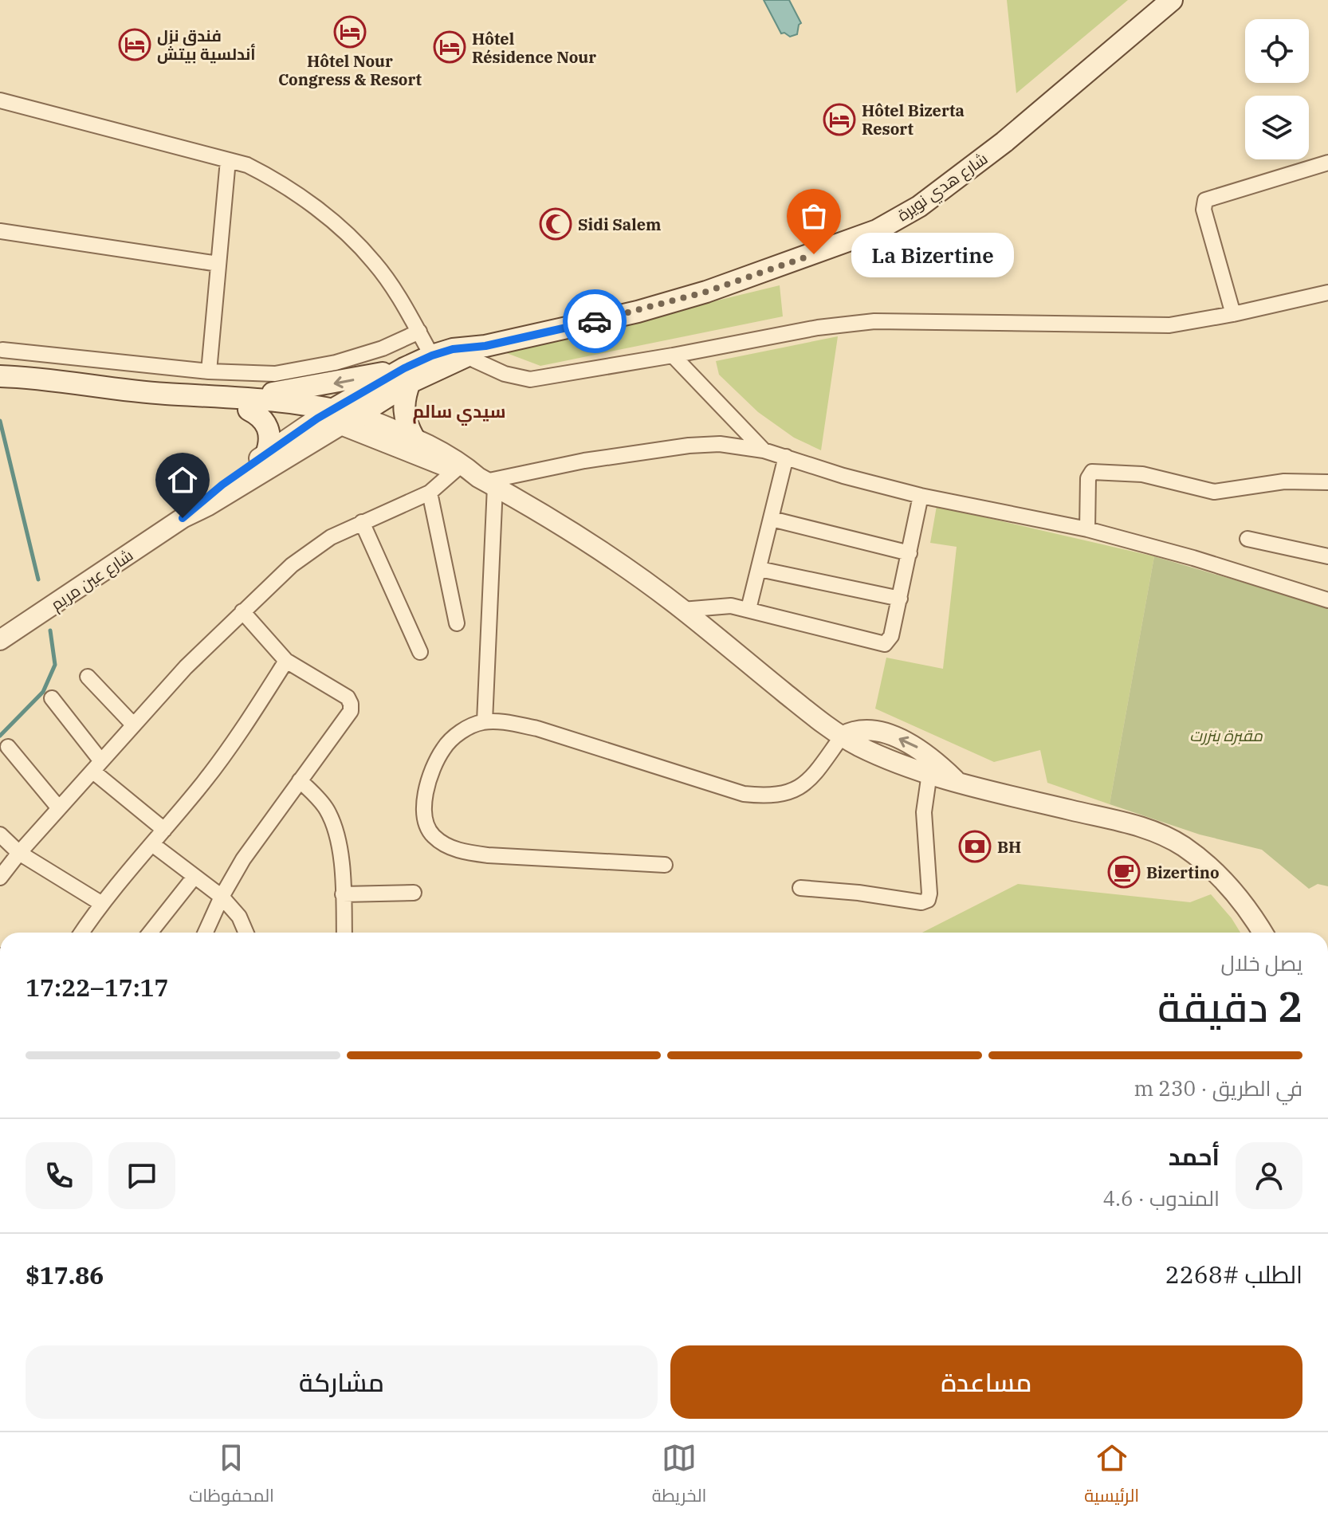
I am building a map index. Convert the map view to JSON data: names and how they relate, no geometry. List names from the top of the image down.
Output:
{
  "streets": {
    "main road": ["شارع هدي نويرة", "شارع عين مريم"]
  },
  "crossings": [
    ["شارع هدي نويرة", "شارع عين مريم"]
  ],
  "districts": ["سيدي سالم"],
  "parks": ["مقبرة بنزرت"],
  "places": {
    "hotel": [
      "Hôtel Nour Congress & Resort",
      "فندق نزل أندلسية بيتش",
      "Hôtel Résidence Nour",
      "Hôtel Bizerta Resort"
    ],
    "mosque": ["Sidi Salem"],
    "other": ["La Bizertine"],
    "bank": ["BH"],
    "cafe": ["Bizertino"]
  },
  "page": {
    "bubble": "La Bizertine",
    "heading": ["2 دقيقة", "يصل خلال", "17:17–17:22"],
    "panel": [
      "أحمد",
      "المندوب · 4.6",
      "الطلب #2268",
      "$17.86"
    ],
    "bar": "في الطريق · 230 m",
    "buttons": ["مساعدة", "مشاركة"],
    "tabs": ["الرئيسية", "الخريطة", "المحفوظات"]
  }
}
